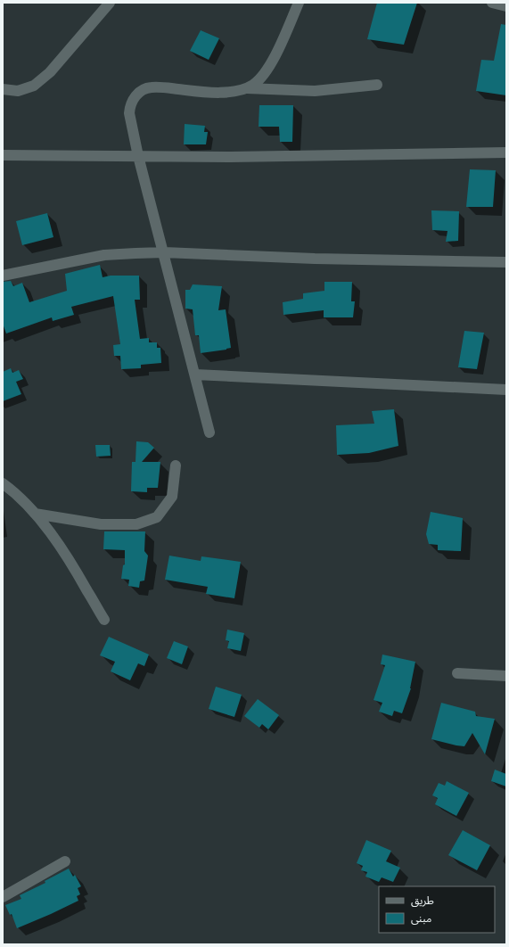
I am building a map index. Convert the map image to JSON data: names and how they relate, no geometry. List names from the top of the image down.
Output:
{
  "legend": ["طريق", "مبنى"]
}
